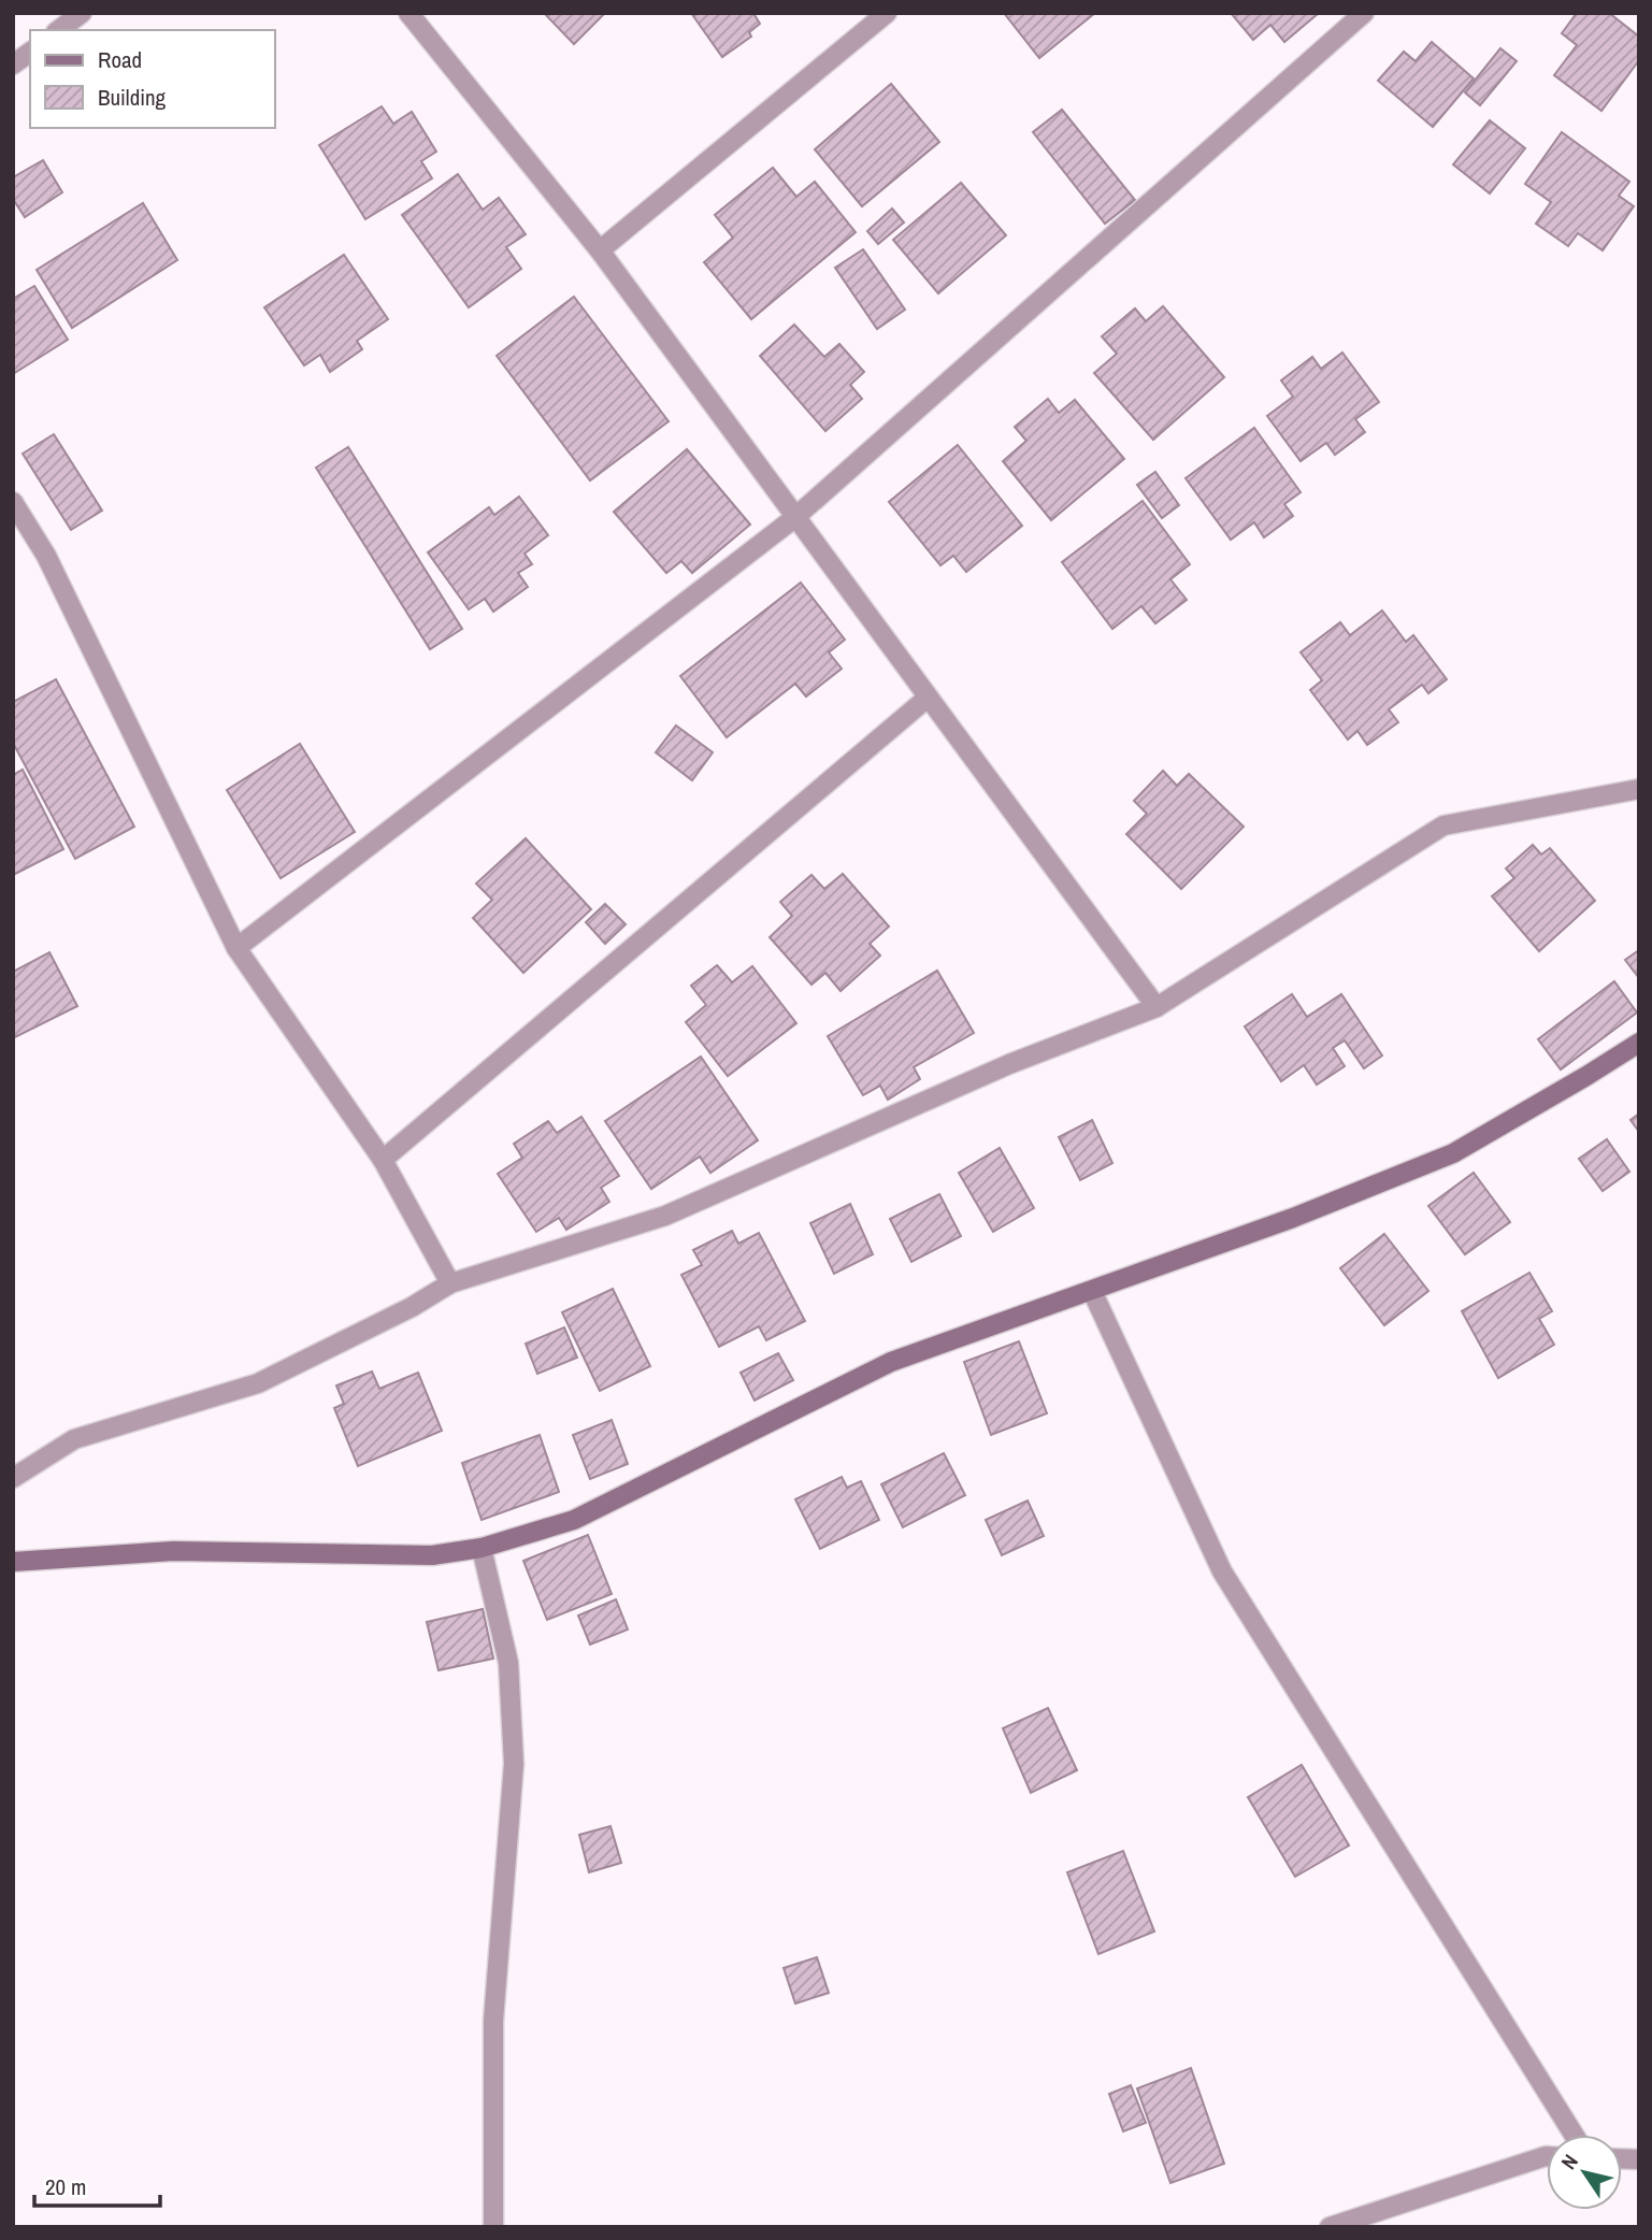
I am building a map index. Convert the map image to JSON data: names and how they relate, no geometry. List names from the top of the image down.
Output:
{
  "legend": ["Road", "Building"],
  "scale_bar": "20 m",
  "north": "top left"
}
